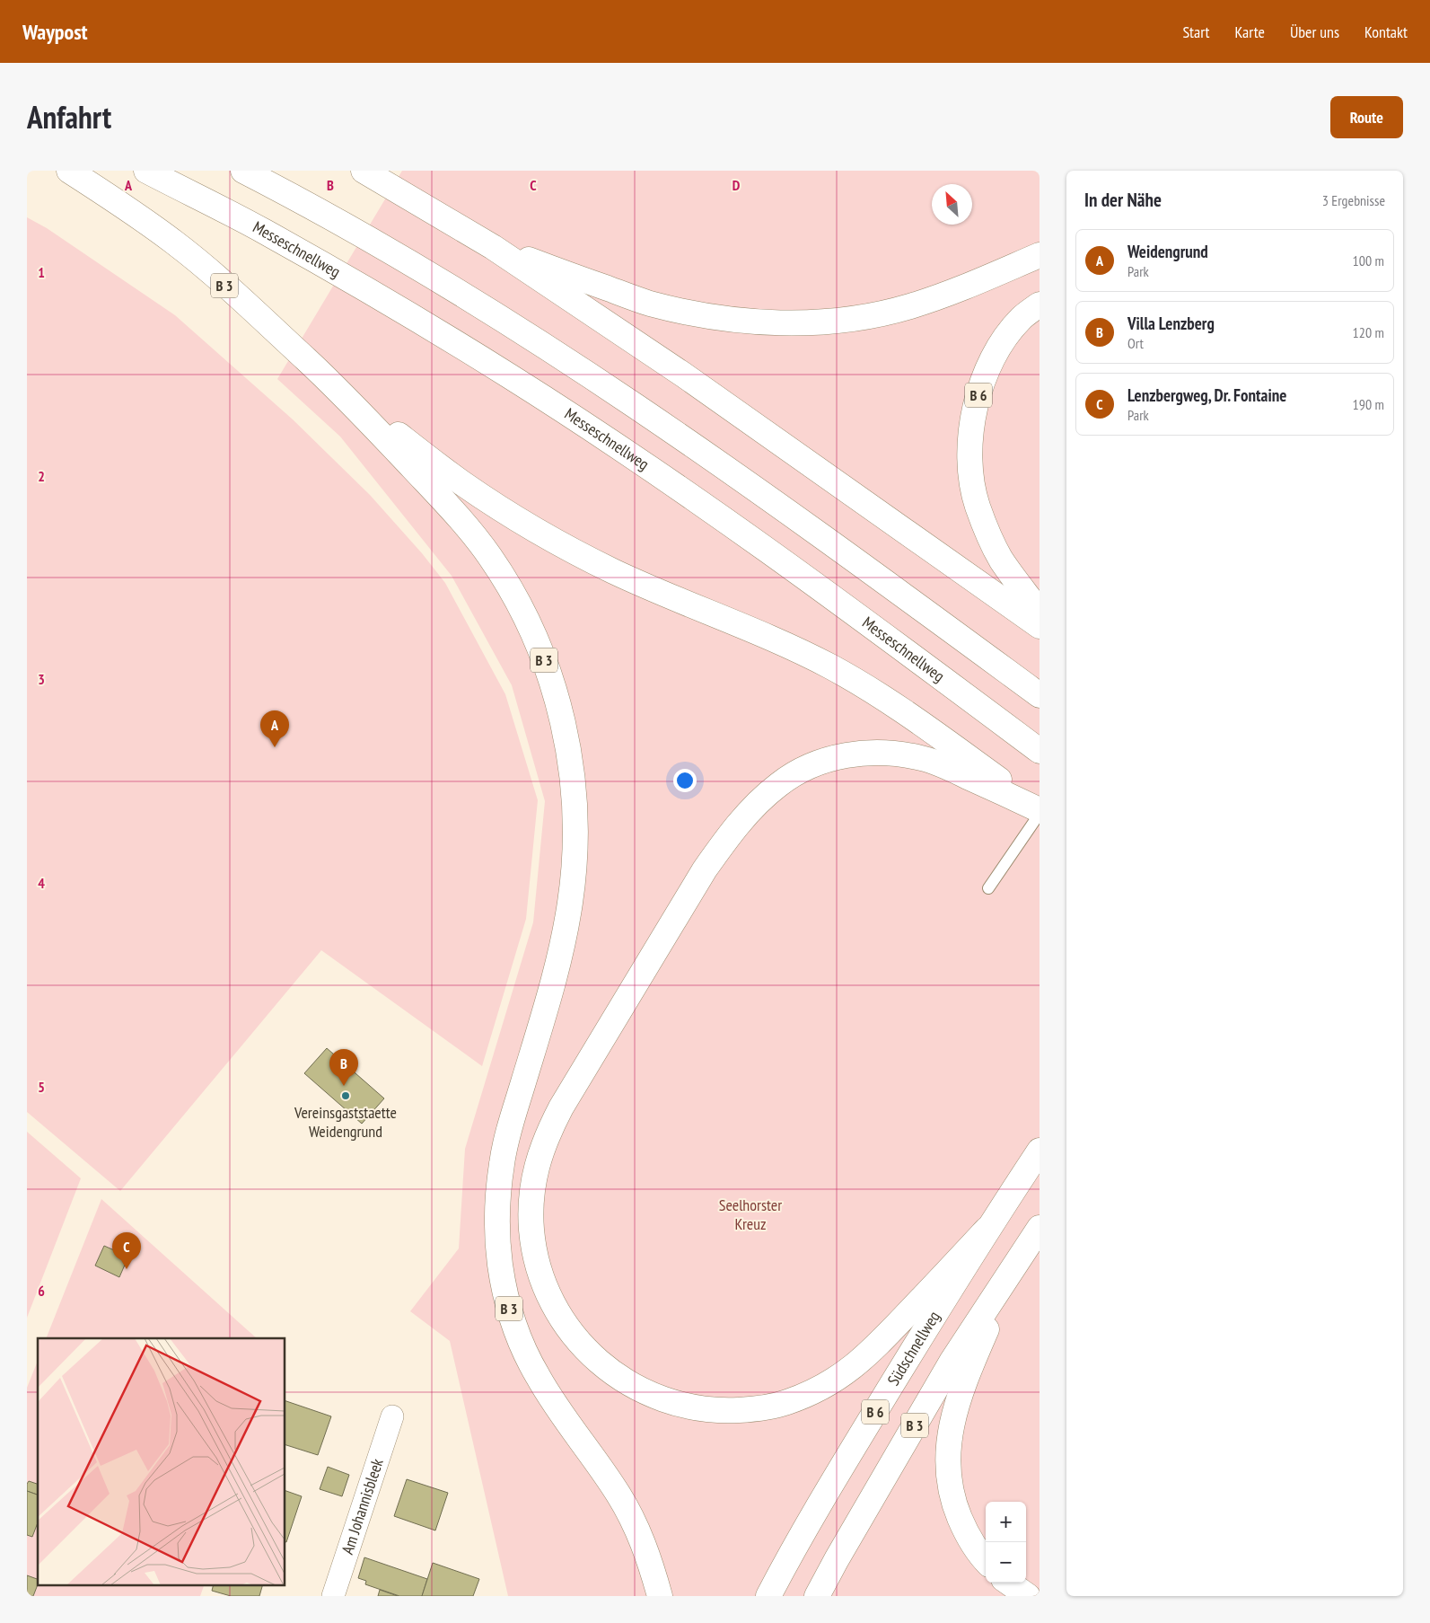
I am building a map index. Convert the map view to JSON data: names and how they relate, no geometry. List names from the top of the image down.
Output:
{
  "streets": {
    "highway": [
      "Messeschnellweg",
      "B 3",
      "B 6",
      "Südschnellweg"
    ],
    "street": ["Am Johannisbleek"]
  },
  "parks": ["Seelhorster Kreuz"],
  "places": ["Vereinsgaststaette Weidengrund"],
  "north": "top left",
  "page": {
    "header": "Waypost",
    "nav": [
      "Start",
      "Karte",
      "Über uns",
      "Kontakt"
    ],
    "title": "Anfahrt",
    "buttons": "Route",
    "heading": ["In der Nähe", "3 Ergebnisse"],
    "list": [
      {
        "mark": "A",
        "name": "Weidengrund",
        "note": "Park",
        "value": "100 m"
      },
      {
        "mark": "B",
        "name": "Villa Lenzberg",
        "note": "Ort",
        "value": "120 m"
      },
      {
        "mark": "C",
        "name": "Lenzbergweg, Dr. Fontaine",
        "note": "Park",
        "value": "190 m"
      }
    ],
    "pins": ["A", "B", "C"],
    "map_buttons": ["+", "−"]
  },
  "grid": {
    "columns": [
      "A",
      "B",
      "C",
      "D"
    ],
    "rows": [
      "1",
      "2",
      "3",
      "4",
      "5",
      "6"
    ]
  }
}
